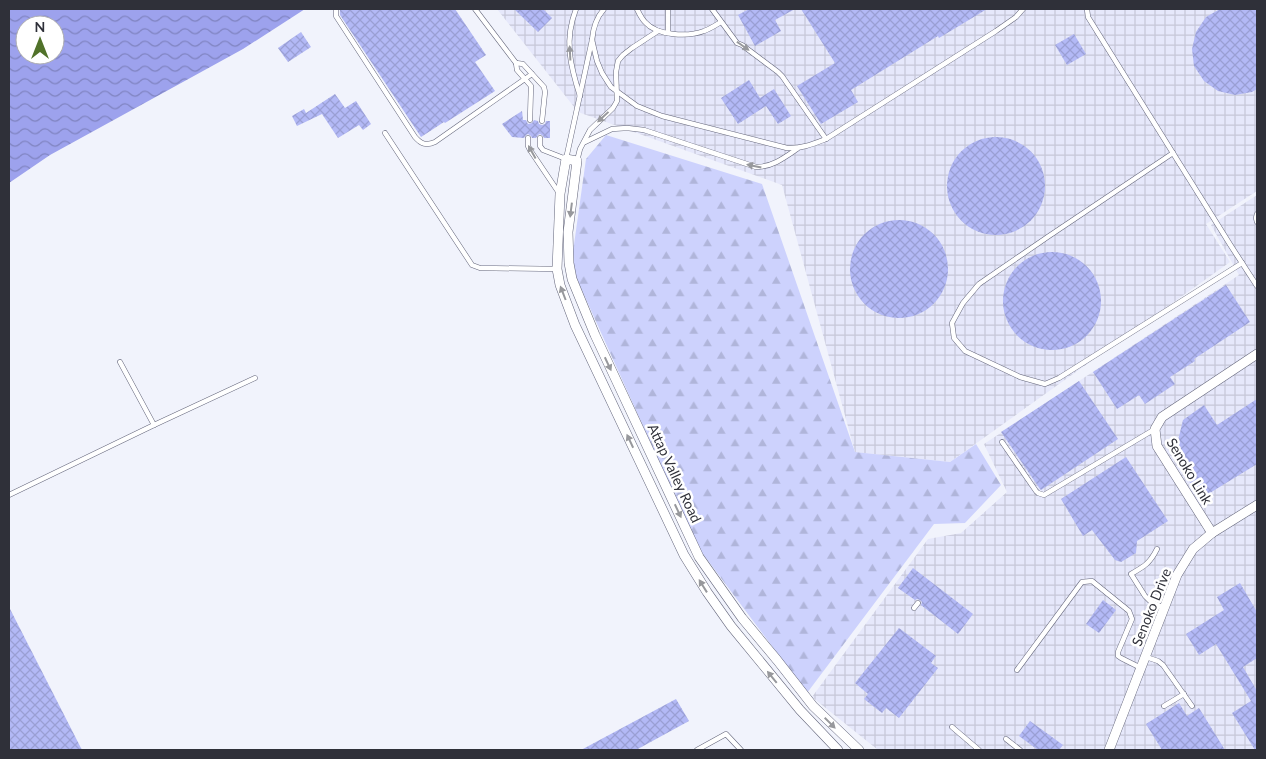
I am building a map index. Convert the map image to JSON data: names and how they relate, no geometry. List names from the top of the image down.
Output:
{
  "streets": {
    "street": ["Senoko Link", "Attap Valley Road", "Senoko Drive"]
  },
  "crossings": [
    ["Senoko Link", "Senoko Drive"]
  ],
  "north": "top"
}
